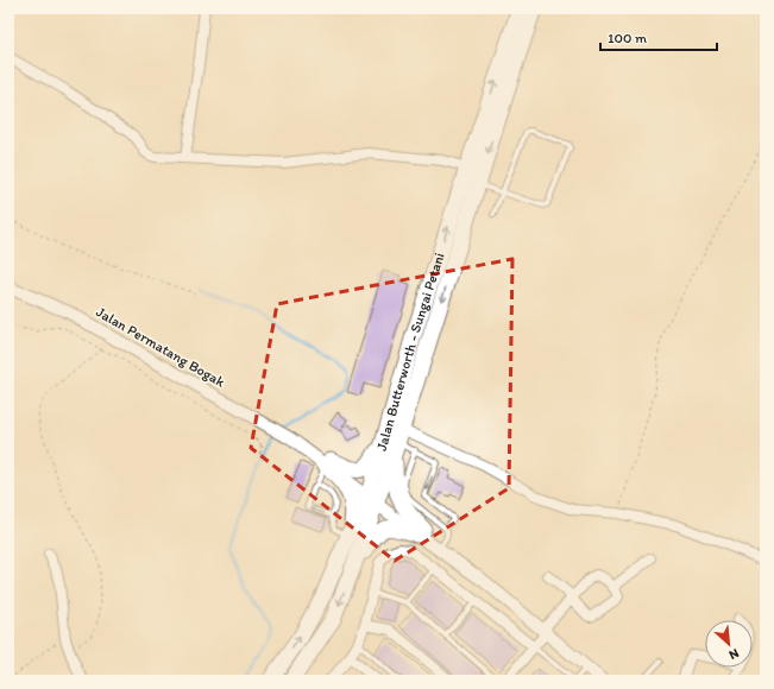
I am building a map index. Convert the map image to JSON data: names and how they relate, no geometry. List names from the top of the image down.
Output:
{
  "streets": {
    "highway": ["Jalan Butterworth - Sungai Petani"],
    "street": ["Jalan Permatang Bogak"]
  },
  "crossings": [
    ["Jalan Permatang Bogak", "Jalan Butterworth - Sungai Petani"]
  ],
  "scale_bar": "100 m",
  "north": "bottom right"
}
